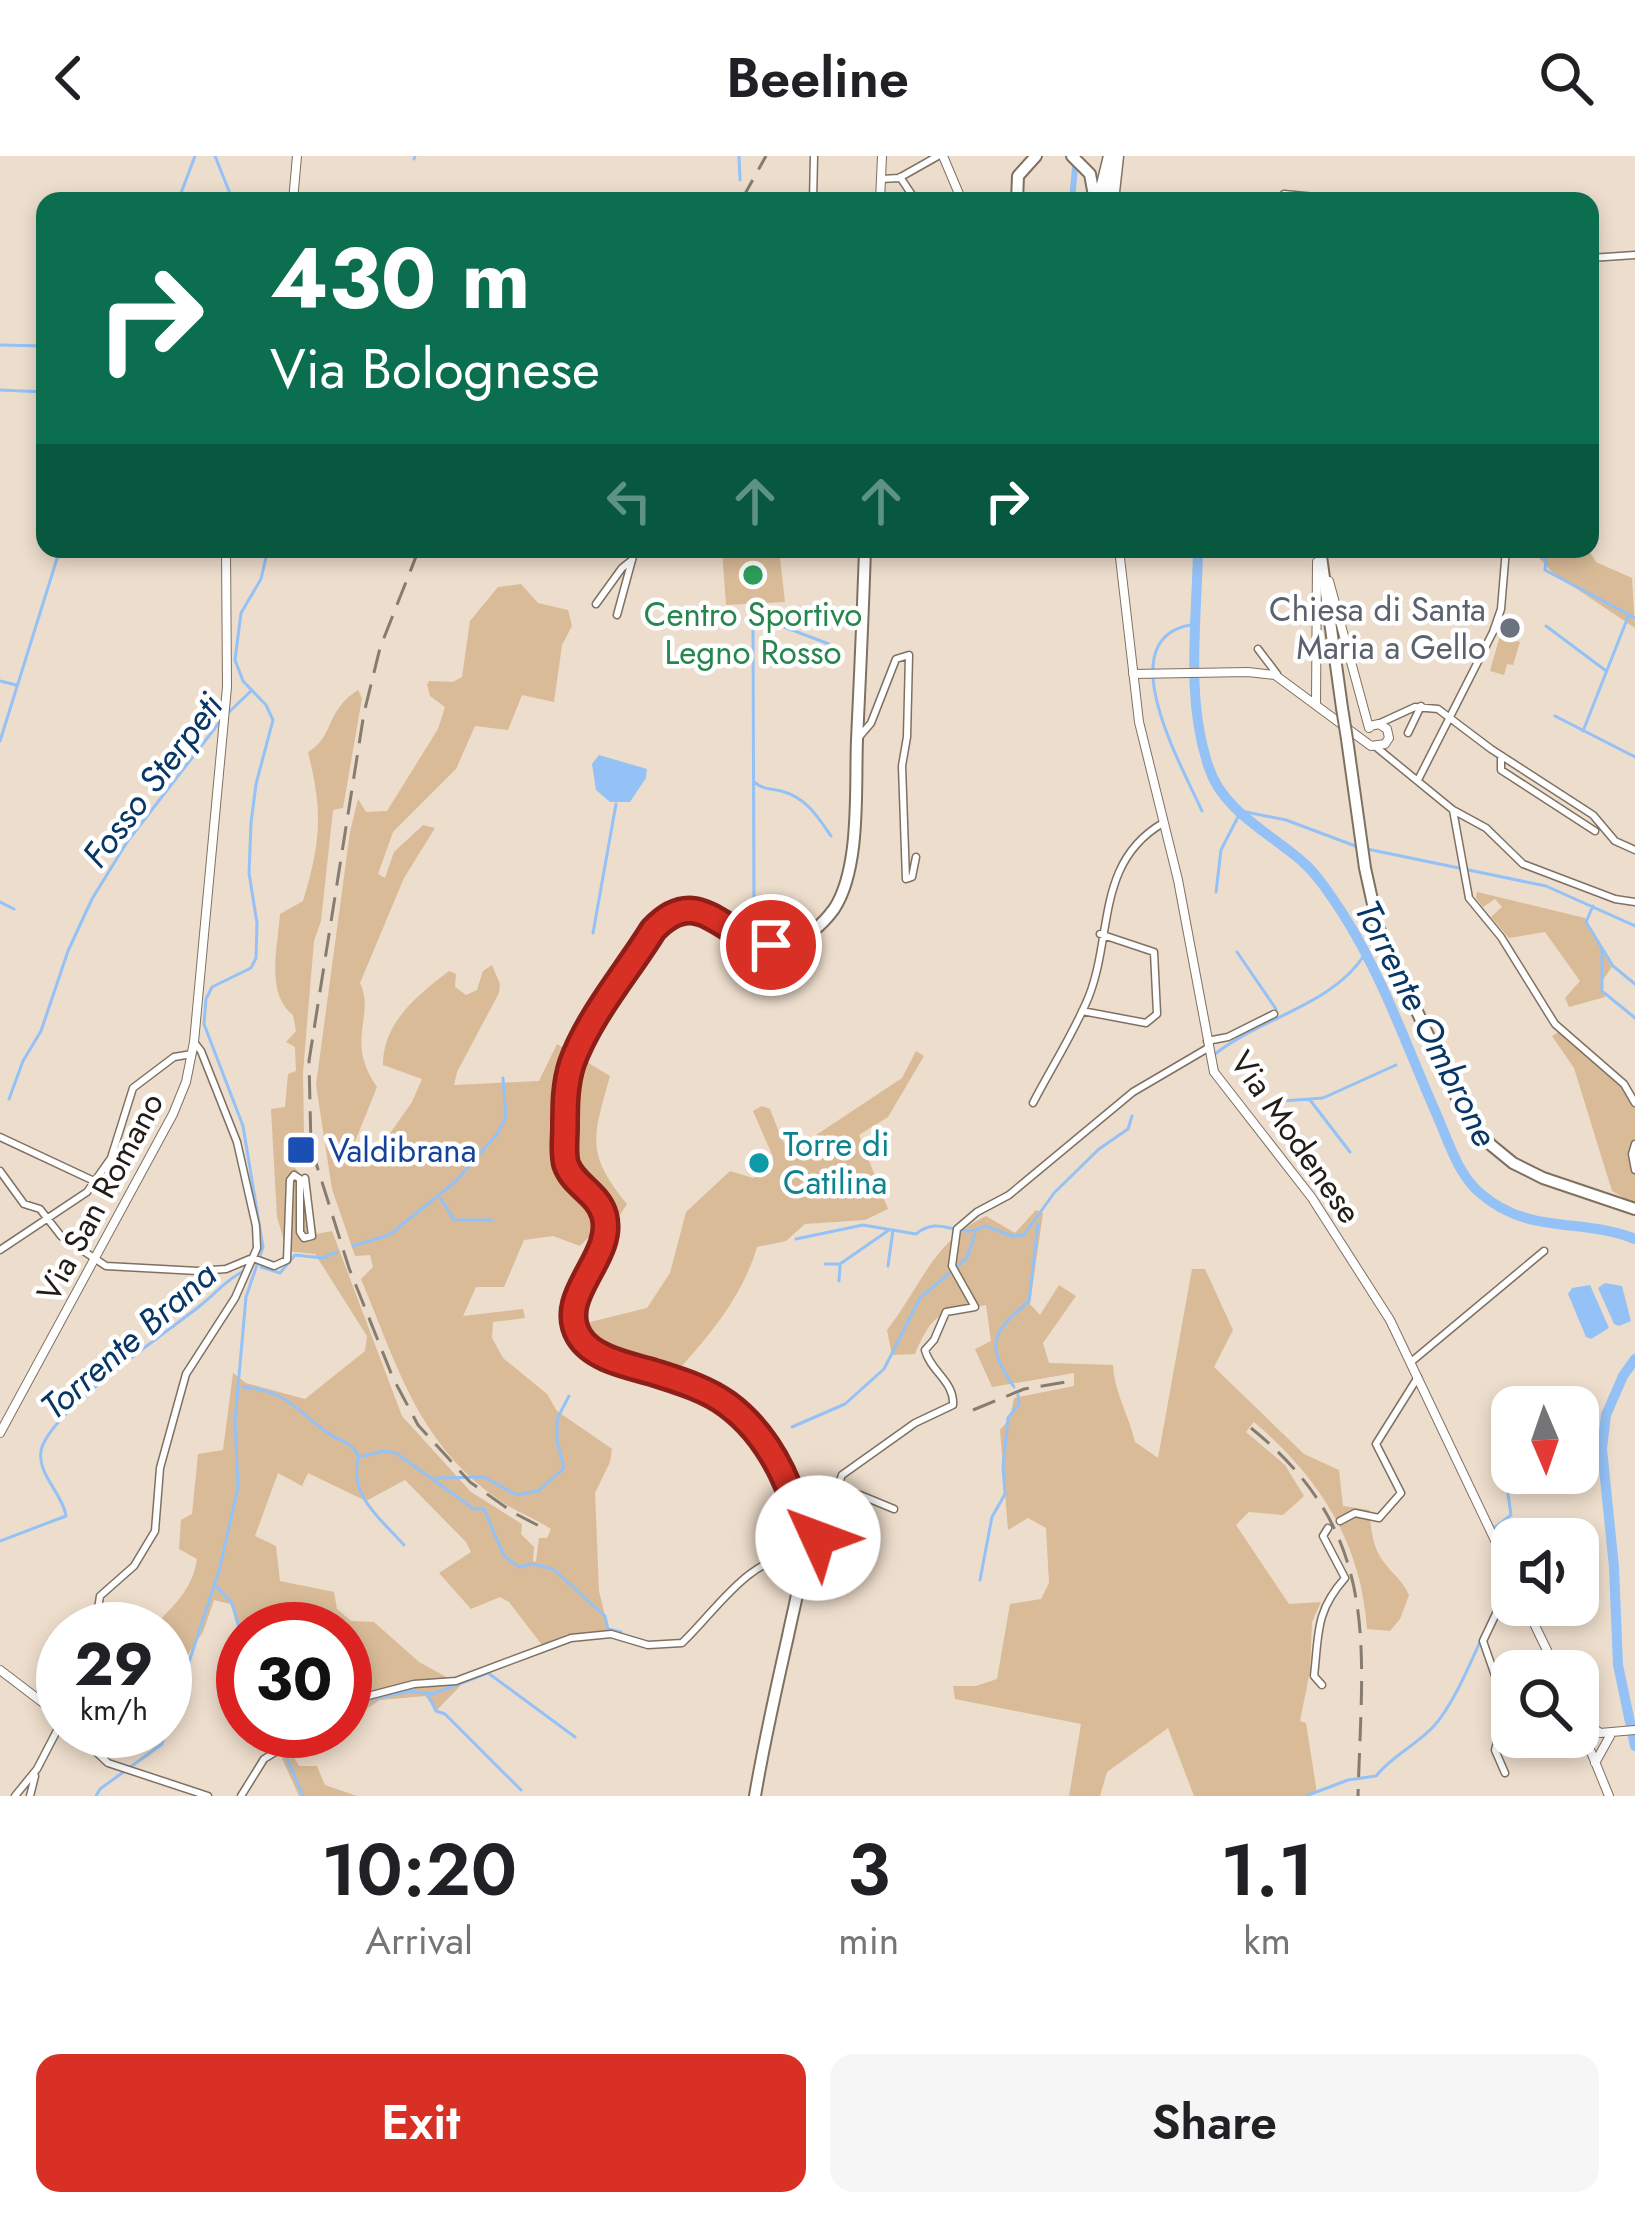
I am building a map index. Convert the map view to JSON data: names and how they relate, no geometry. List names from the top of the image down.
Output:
{
  "streets": {
    "street": ["Via Modenese", "Via San Romano"]
  },
  "water": ["Fosso Sterpeti", "Torrente Ombrone", "Torrente Brana"],
  "places": {
    "other": ["Centro Sportivo Legno Rosso", "Chiesa di Santa Maria a Gello", "Torre di Catilina"],
    "transit": ["Valdibrana"]
  },
  "north": "bottom",
  "page": {
    "header": "Beeline",
    "turn": ["430 m", "Via Bolognese"],
    "speed": "29 km/h",
    "limit": "30",
    "eta": [
      "10:20",
      "Arrival",
      "3",
      "min",
      "1.1",
      "km"
    ],
    "buttons": ["Exit", "Share"]
  }
}
